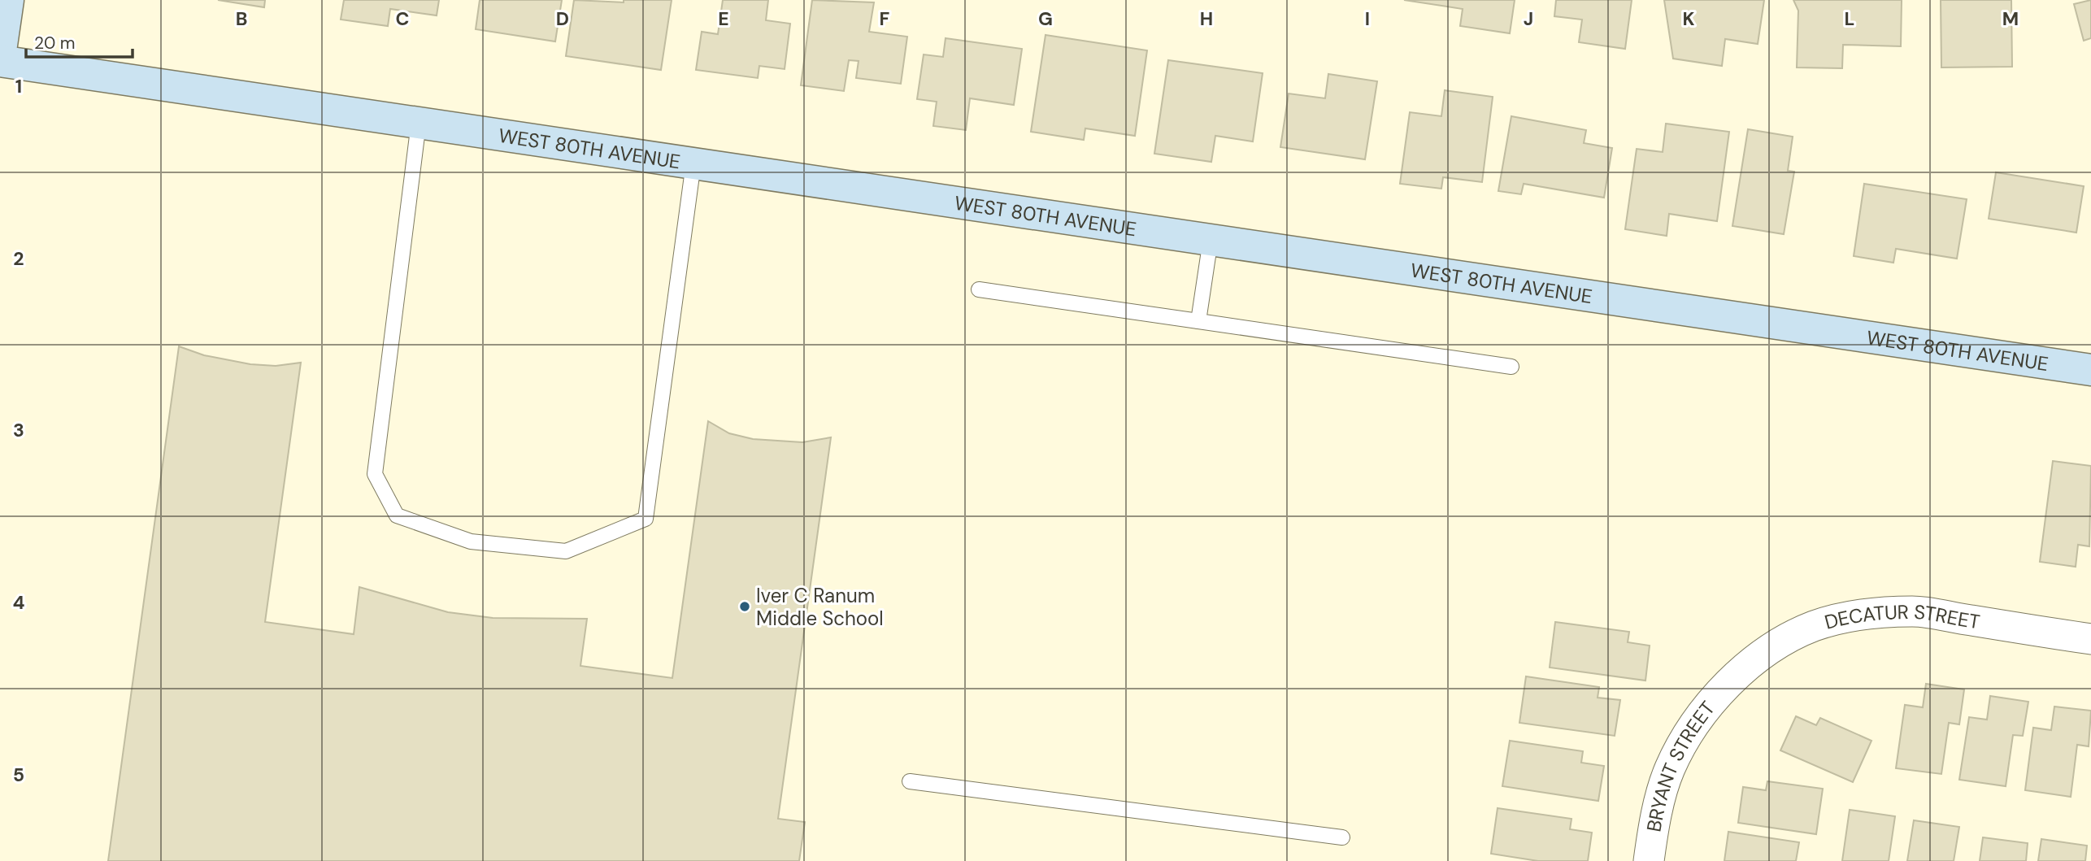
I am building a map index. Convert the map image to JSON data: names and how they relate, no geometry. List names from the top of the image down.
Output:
{
  "streets": {
    "street": ["WEST 80TH AVENUE", "DECATUR STREET", "BRYANT STREET"]
  },
  "crossings": [
    ["DECATUR STREET", "BRYANT STREET"]
  ],
  "places": ["Iver C Ranum Middle School"],
  "scale_bar": "20 m",
  "grid": {
    "columns": [
      "B",
      "C",
      "D",
      "E",
      "F",
      "G",
      "H",
      "I",
      "J",
      "K",
      "L",
      "M"
    ],
    "rows": [
      "1",
      "2",
      "3",
      "4",
      "5"
    ]
  }
}
